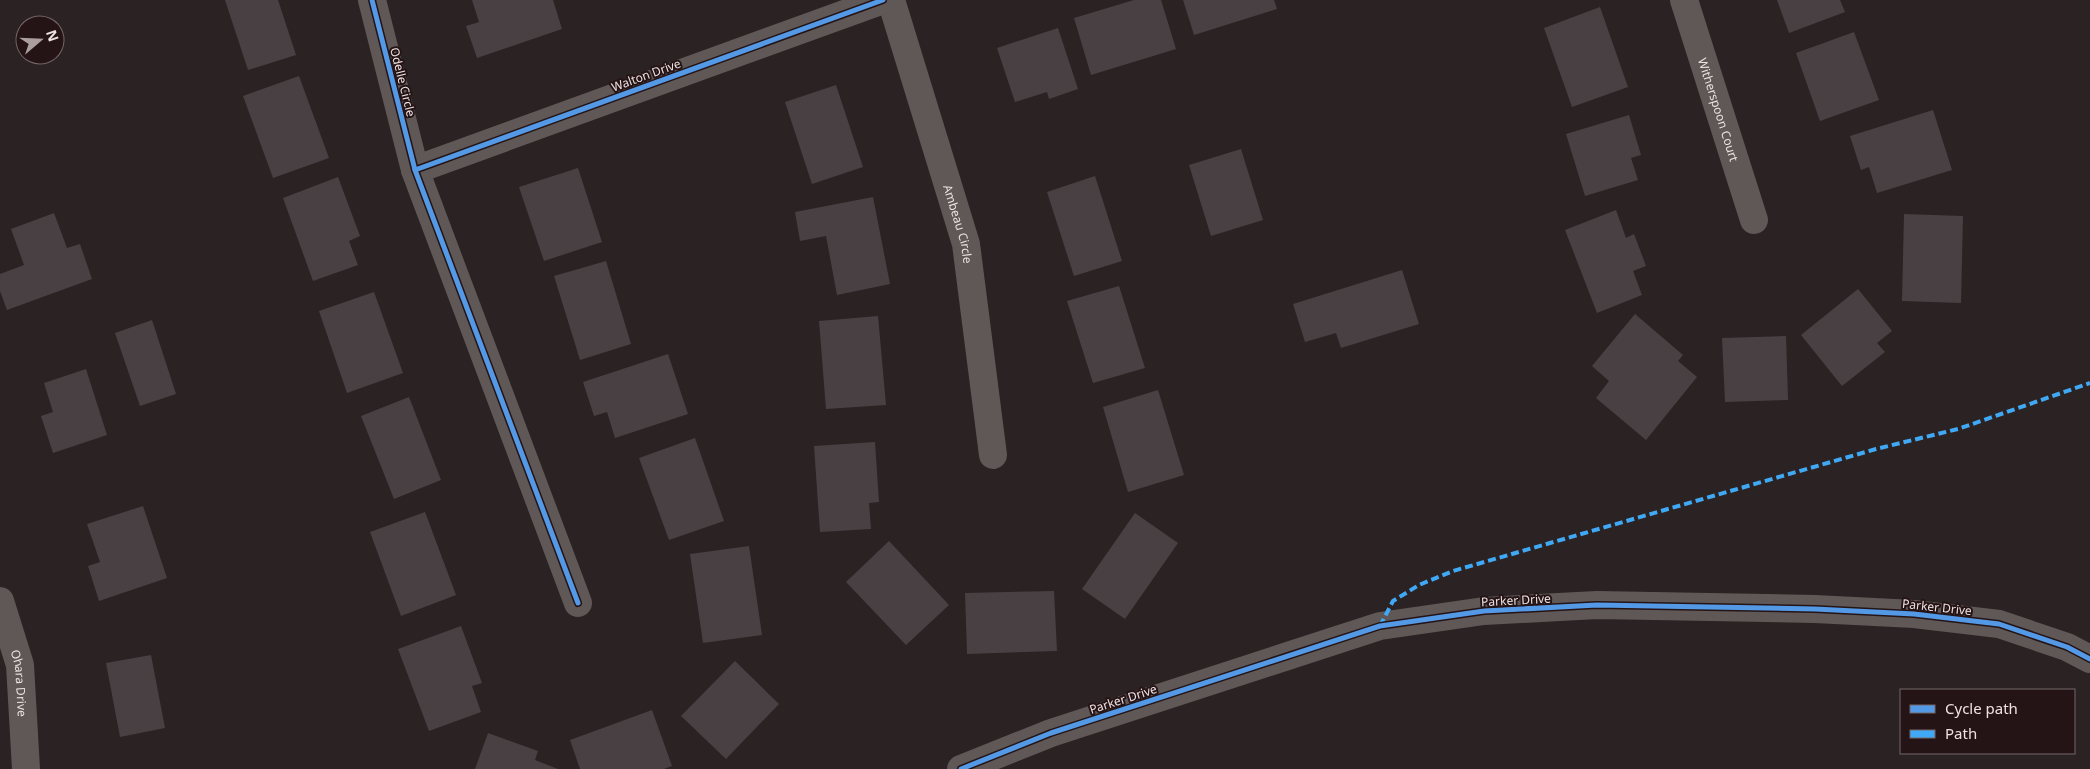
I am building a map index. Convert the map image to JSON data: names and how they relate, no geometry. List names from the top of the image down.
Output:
{
  "streets": {
    "street": [
      "Walton Drive",
      "Odelle Circle",
      "Witherspoon Court",
      "Ambeau Circle",
      "Parker Drive",
      "Ohara Drive"
    ]
  },
  "crossings": [
    ["Walton Drive", "Odelle Circle"]
  ],
  "legend": ["Cycle path", "Path"],
  "north": "right"
}
